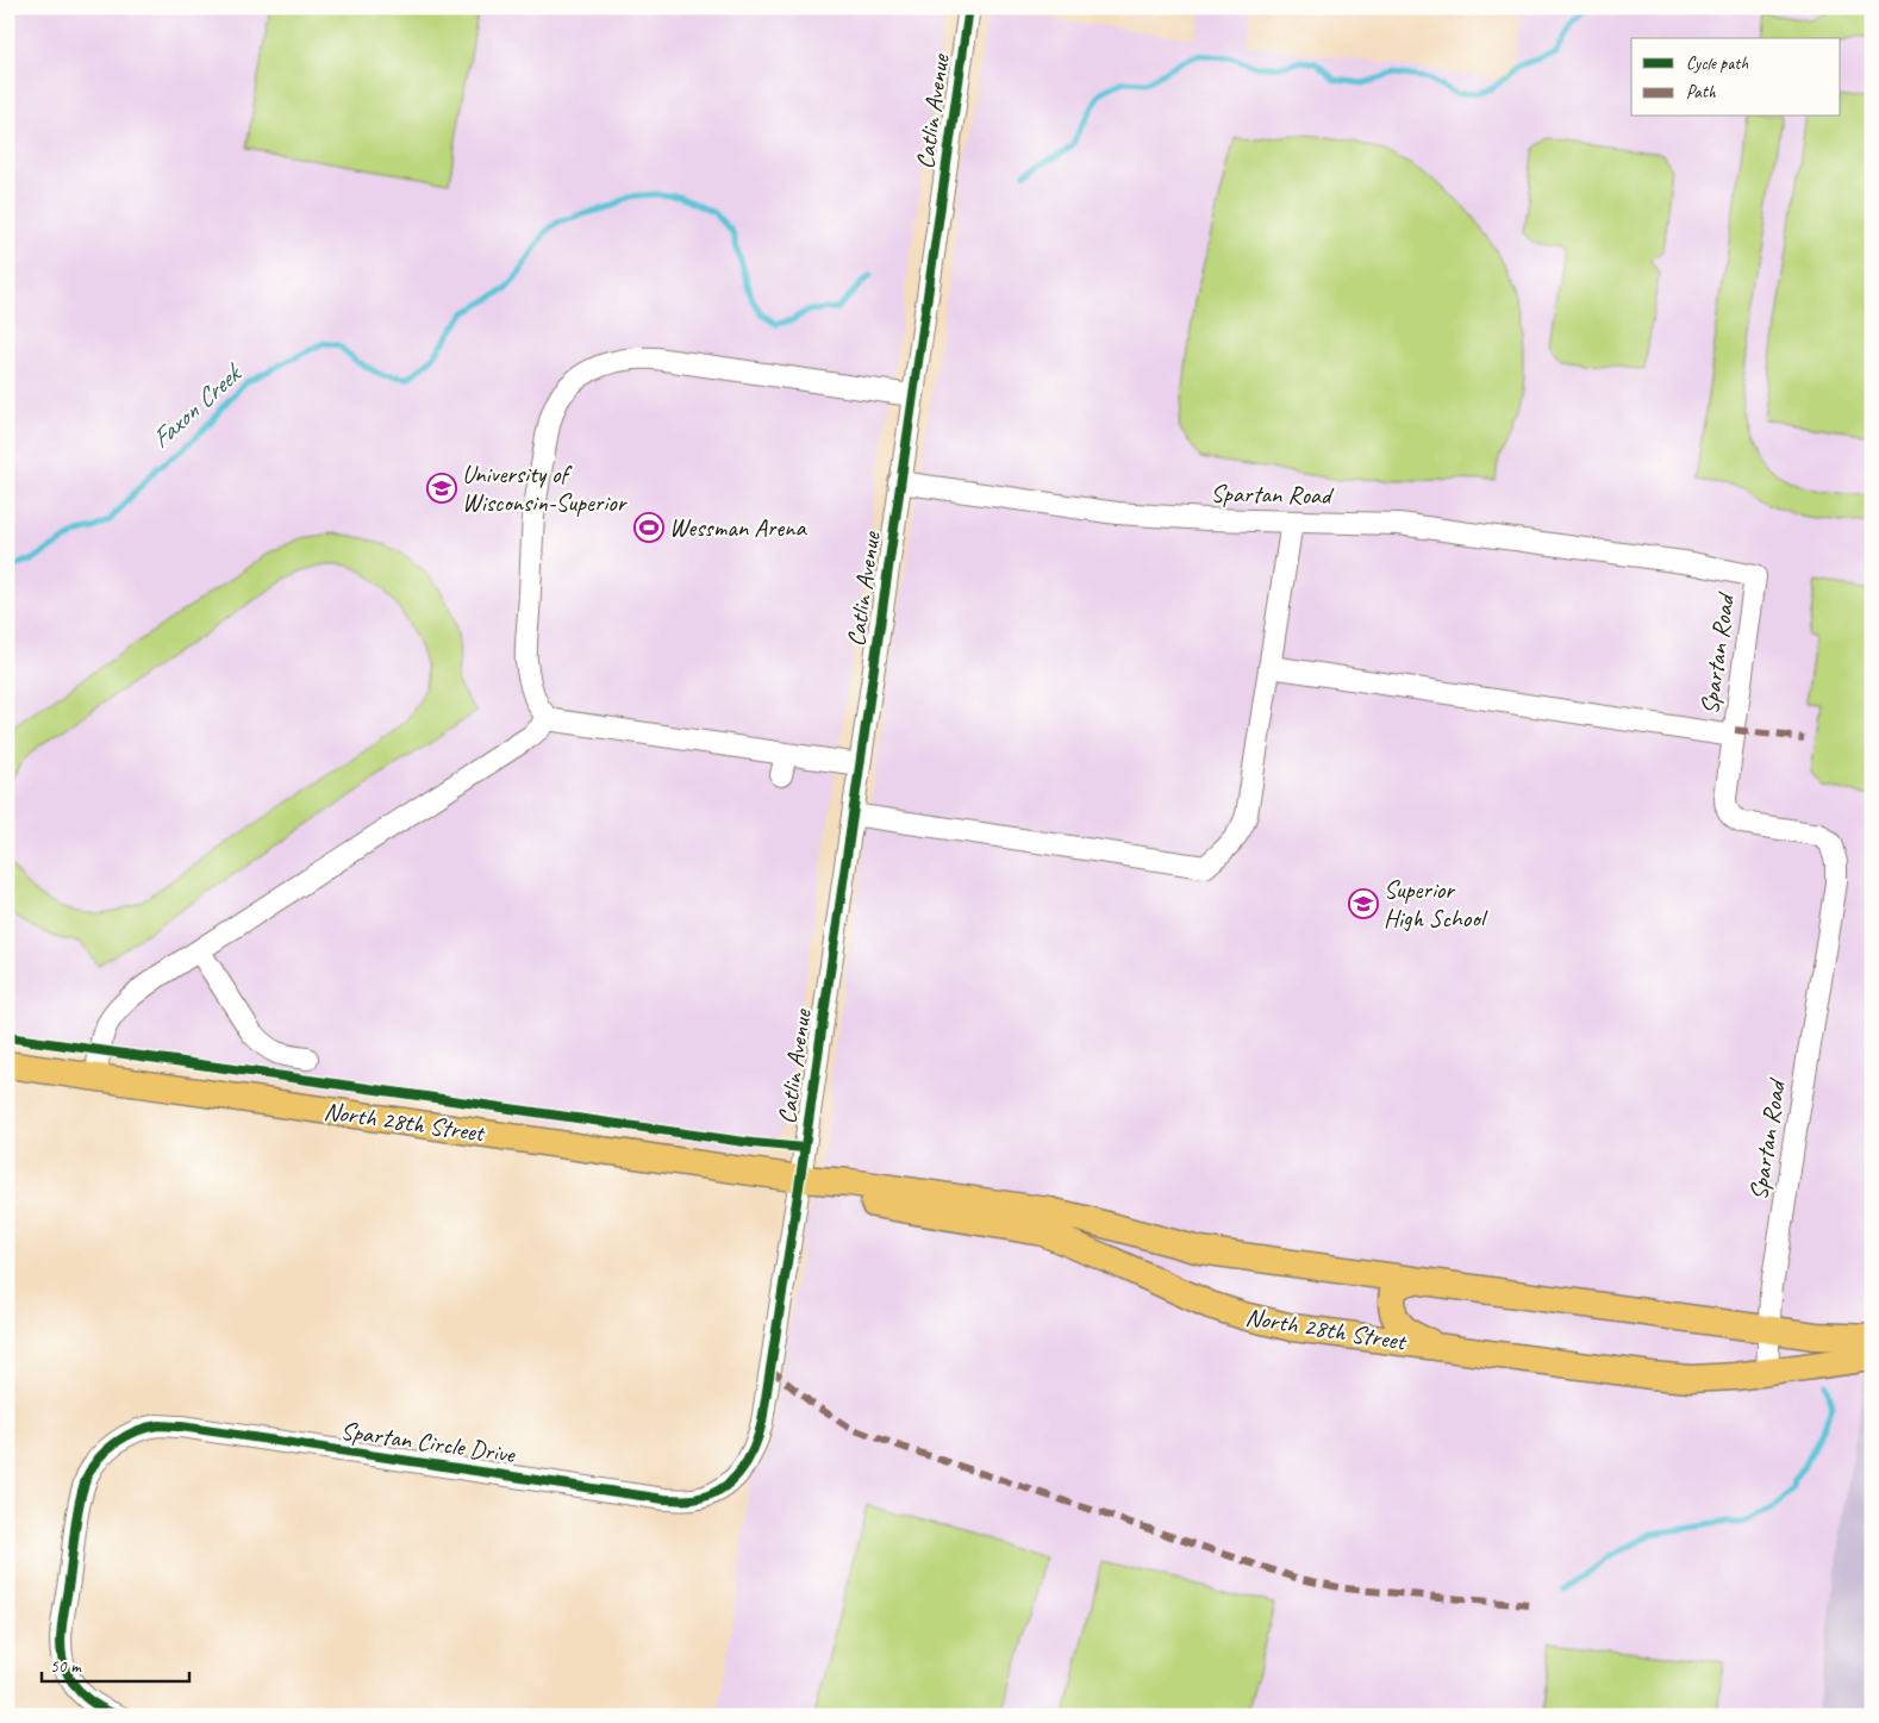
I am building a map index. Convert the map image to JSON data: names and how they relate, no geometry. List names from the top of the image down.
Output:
{
  "streets": {
    "main road": ["North 28th Street"],
    "street": ["Catlin Avenue", "Spartan Road", "Spartan Circle Drive"]
  },
  "crossings": [
    ["Catlin Avenue", "Spartan Road"],
    ["Catlin Avenue", "North 28th Street"],
    ["Catlin Avenue", "Spartan Circle Drive"],
    ["Spartan Road", "North 28th Street"],
    ["North 28th Street", "Spartan Circle Drive"]
  ],
  "water": ["Faxon Creek"],
  "places": {
    "school or university": ["University of Wisconsin-Superior", "Superior High School"],
    "sports": ["Wessman Arena"]
  },
  "legend": ["Cycle path", "Path"],
  "scale_bar": "50 m"
}
